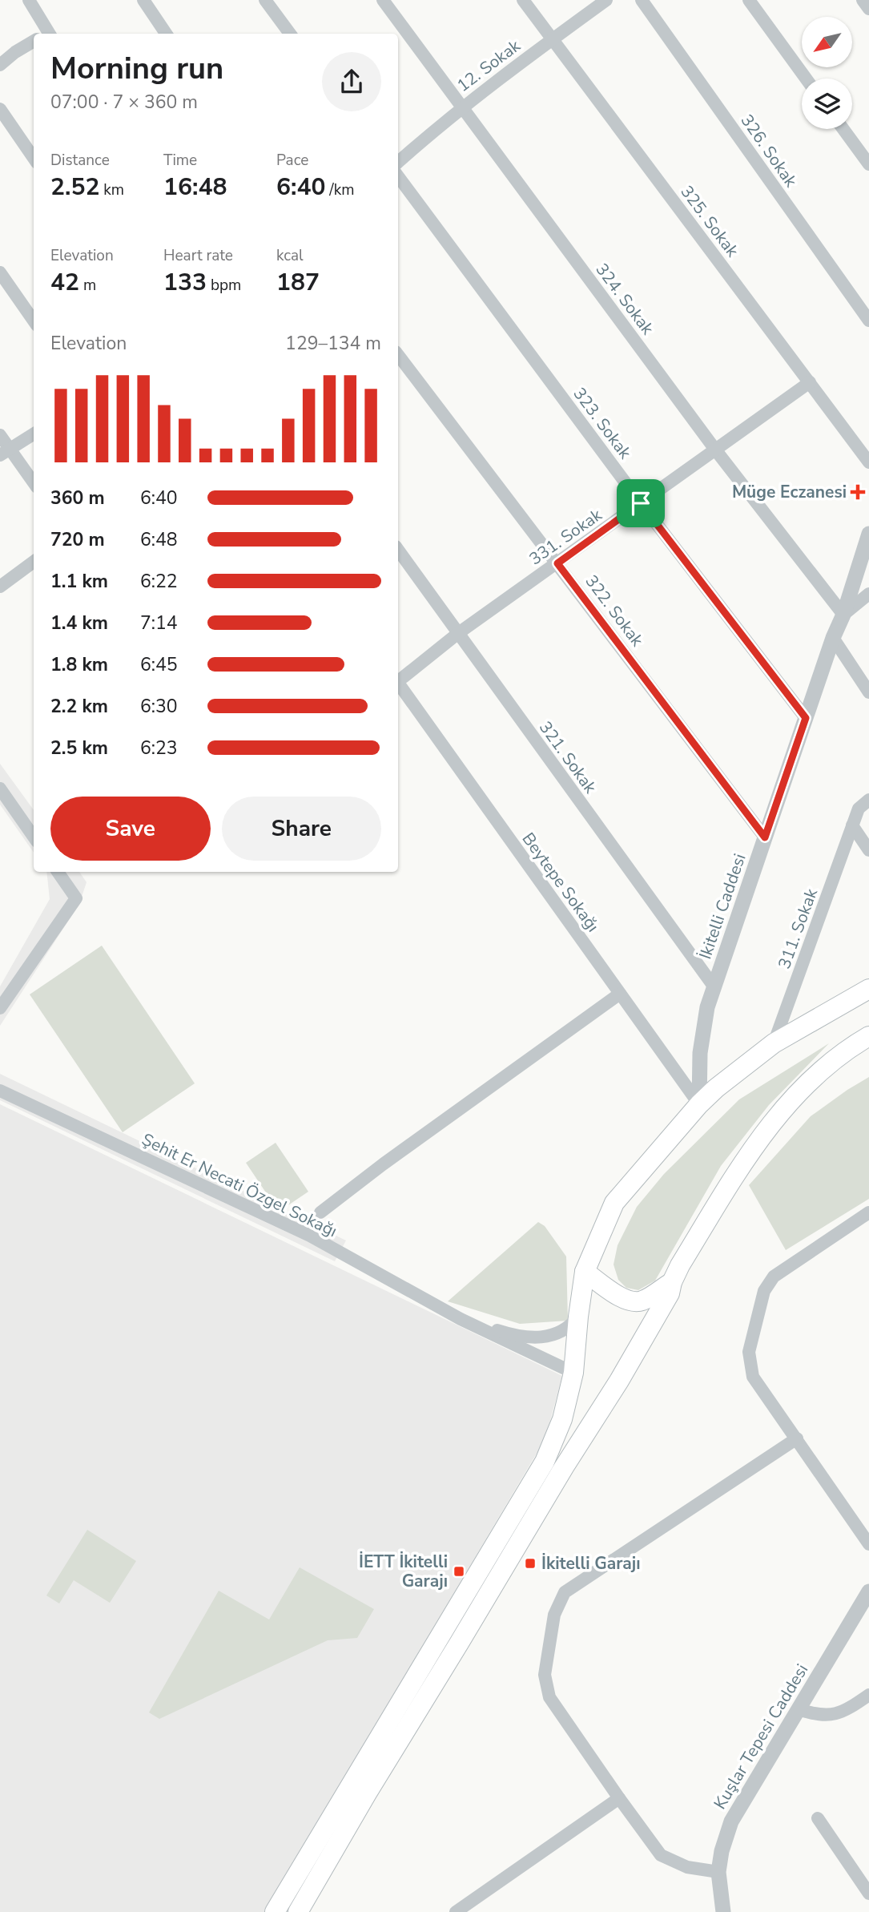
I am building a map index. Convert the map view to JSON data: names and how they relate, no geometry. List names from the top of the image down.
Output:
{
  "streets": {
    "street": [
      "12. Sokak",
      "326. Sokak",
      "325. Sokak",
      "324. Sokak",
      "323. Sokak",
      "331. Sokak",
      "322. Sokak",
      "321. Sokak",
      "Beytepe Sokağı",
      "İkitelli Caddesi",
      "311. Sokak",
      "Şehit Er Necati Özgel Sokağı",
      "Kuşlar Tepesi Caddesi"
    ]
  },
  "crossings": [
    ["12. Sokak", "325. Sokak"],
    ["12. Sokak", "324. Sokak"],
    ["325. Sokak", "331. Sokak"],
    ["324. Sokak", "331. Sokak"],
    ["324. Sokak", "İkitelli Caddesi"],
    ["323. Sokak", "331. Sokak"],
    ["323. Sokak", "İkitelli Caddesi"],
    ["331. Sokak", "322. Sokak"],
    ["331. Sokak", "321. Sokak"],
    ["322. Sokak", "İkitelli Caddesi"],
    ["321. Sokak", "İkitelli Caddesi"],
    ["Beytepe Sokağı", "İkitelli Caddesi"]
  ],
  "places": {
    "health": ["Müge Eczanesi"],
    "transit": ["İkitelli Garajı", "İETT İkitelli Garajı"]
  },
  "north": "bottom left",
  "page": {
    "heading": ["Morning run", "07:00 · 7 × 360 m"],
    "stats": [
      ["Distance", "2.52 km"],
      ["Time", "16:48"],
      ["Pace", "6:40 /km"],
      ["Elevation", "42 m"],
      ["Heart rate", "133 bpm"],
      ["kcal", "187"]
    ],
    "chart": ["Elevation", "129–134 m"],
    "list": [
      {
        "name": "360 m",
        "note": "6:40"
      },
      {
        "name": "720 m",
        "note": "6:48"
      },
      {
        "name": "1.1 km",
        "note": "6:22"
      },
      {
        "name": "1.4 km",
        "note": "7:14"
      },
      {
        "name": "1.8 km",
        "note": "6:45"
      },
      {
        "name": "2.2 km",
        "note": "6:30"
      },
      {
        "name": "2.5 km",
        "note": "6:23"
      }
    ],
    "buttons": ["Save", "Share"]
  }
}
